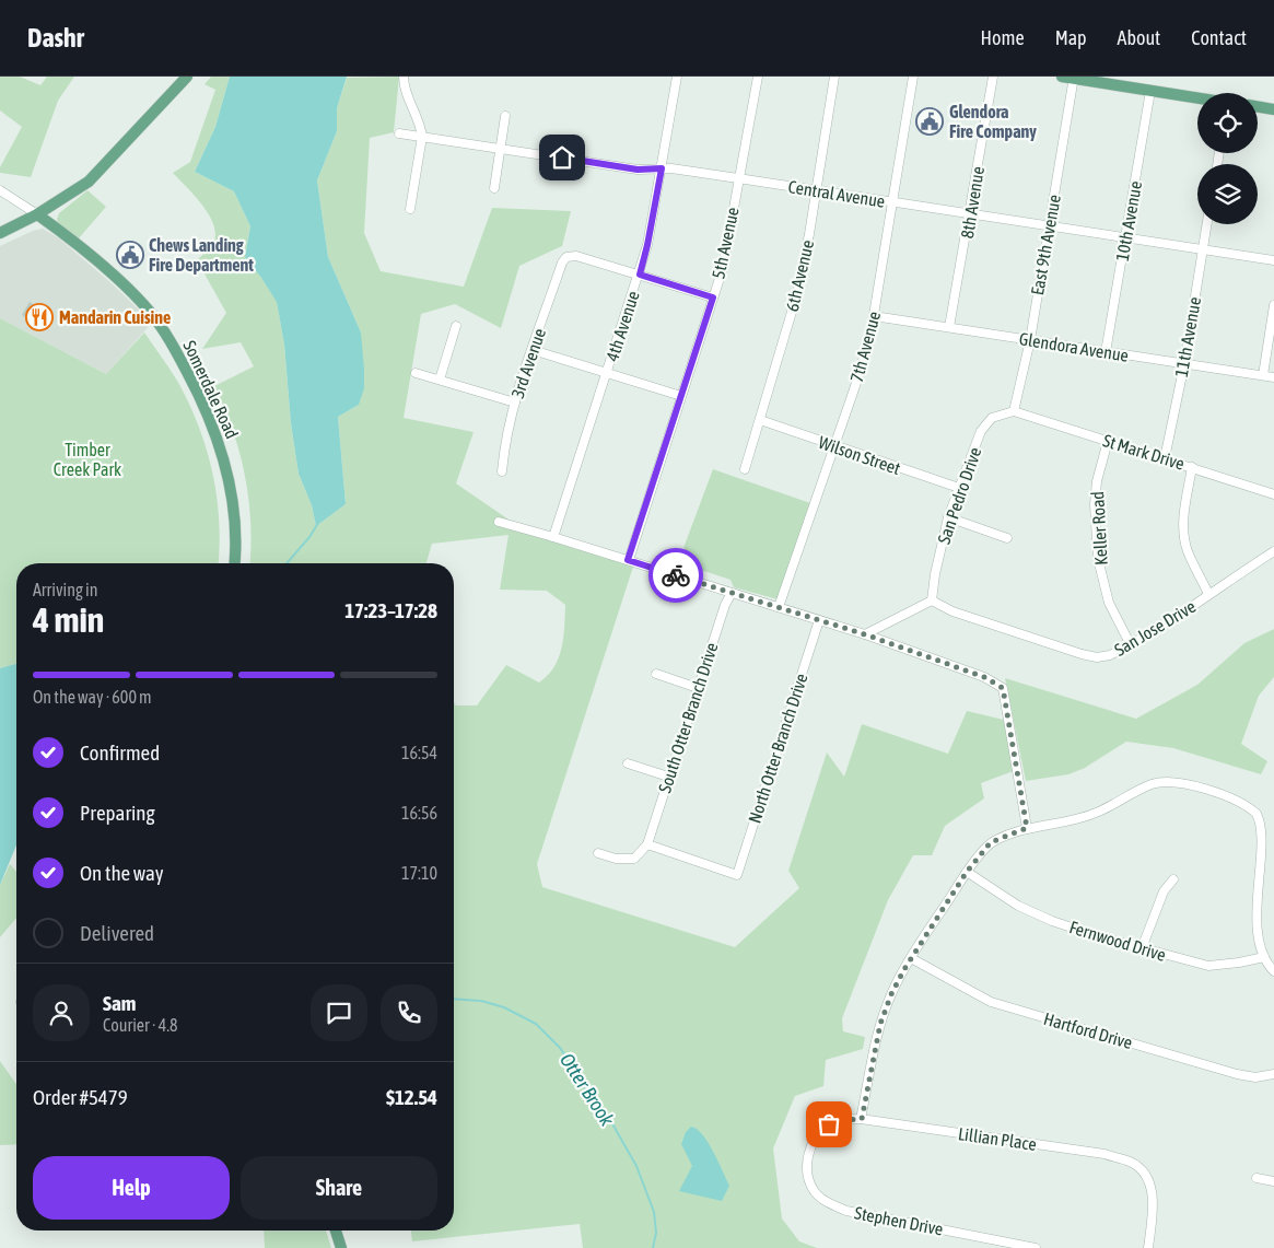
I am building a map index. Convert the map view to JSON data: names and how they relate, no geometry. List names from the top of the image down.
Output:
{
  "streets": {
    "main road": ["Somerdale Road"],
    "street": [
      "Central Avenue",
      "8th Avenue",
      "10th Avenue",
      "5th Avenue",
      "East 9th Avenue",
      "6th Avenue",
      "4th Avenue",
      "11th Avenue",
      "7th Avenue",
      "Glendora Avenue",
      "3rd Avenue",
      "St Mark Drive",
      "Wilson Street",
      "San Pedro Drive",
      "Keller Road",
      "San Jose Drive",
      "South Otter Branch Drive",
      "North Otter Branch Drive",
      "Fernwood Drive",
      "Hartford Drive",
      "Lillian Place",
      "Stephen Drive"
    ]
  },
  "crossings": [
    ["Central Avenue", "8th Avenue"],
    ["Central Avenue", "10th Avenue"],
    ["Central Avenue", "5th Avenue"],
    ["Central Avenue", "East 9th Avenue"],
    ["Central Avenue", "6th Avenue"],
    ["Central Avenue", "4th Avenue"],
    ["Central Avenue", "11th Avenue"],
    ["Central Avenue", "7th Avenue"],
    ["8th Avenue", "Glendora Avenue"],
    ["10th Avenue", "Glendora Avenue"],
    ["East 9th Avenue", "Glendora Avenue"],
    ["East 9th Avenue", "St Mark Drive"],
    ["East 9th Avenue", "San Pedro Drive"],
    ["6th Avenue", "Wilson Street"],
    ["4th Avenue", "3rd Avenue"],
    ["11th Avenue", "Glendora Avenue"],
    ["11th Avenue", "St Mark Drive"],
    ["7th Avenue", "Glendora Avenue"],
    ["7th Avenue", "Wilson Street"],
    ["St Mark Drive", "San Pedro Drive"],
    ["St Mark Drive", "Keller Road"],
    ["Wilson Street", "San Pedro Drive"],
    ["San Pedro Drive", "San Jose Drive"],
    ["Keller Road", "San Jose Drive"],
    ["South Otter Branch Drive", "North Otter Branch Drive"],
    ["Lillian Place", "Stephen Drive"]
  ],
  "water": ["Otter Brook"],
  "parks": ["Timber Creek Park"],
  "places": {
    "public building": ["Glendora Fire Company", "Chews Landing Fire Department"],
    "restaurant": ["Mandarin Cuisine"]
  },
  "page": {
    "header": "Dashr",
    "nav": [
      "Home",
      "Map",
      "About",
      "Contact"
    ],
    "heading": ["4 min", "Arriving in", "17:23–17:28"],
    "panel": [
      "Sam",
      "Courier · 4.8",
      "Order #5479",
      "$12.54"
    ],
    "bar": "On the way · 600 m",
    "list": [
      ["Confirmed", "16:54"],
      ["Preparing", "16:56"],
      ["On the way", "17:10"],
      "Delivered"
    ],
    "buttons": ["Help", "Share"]
  }
}
